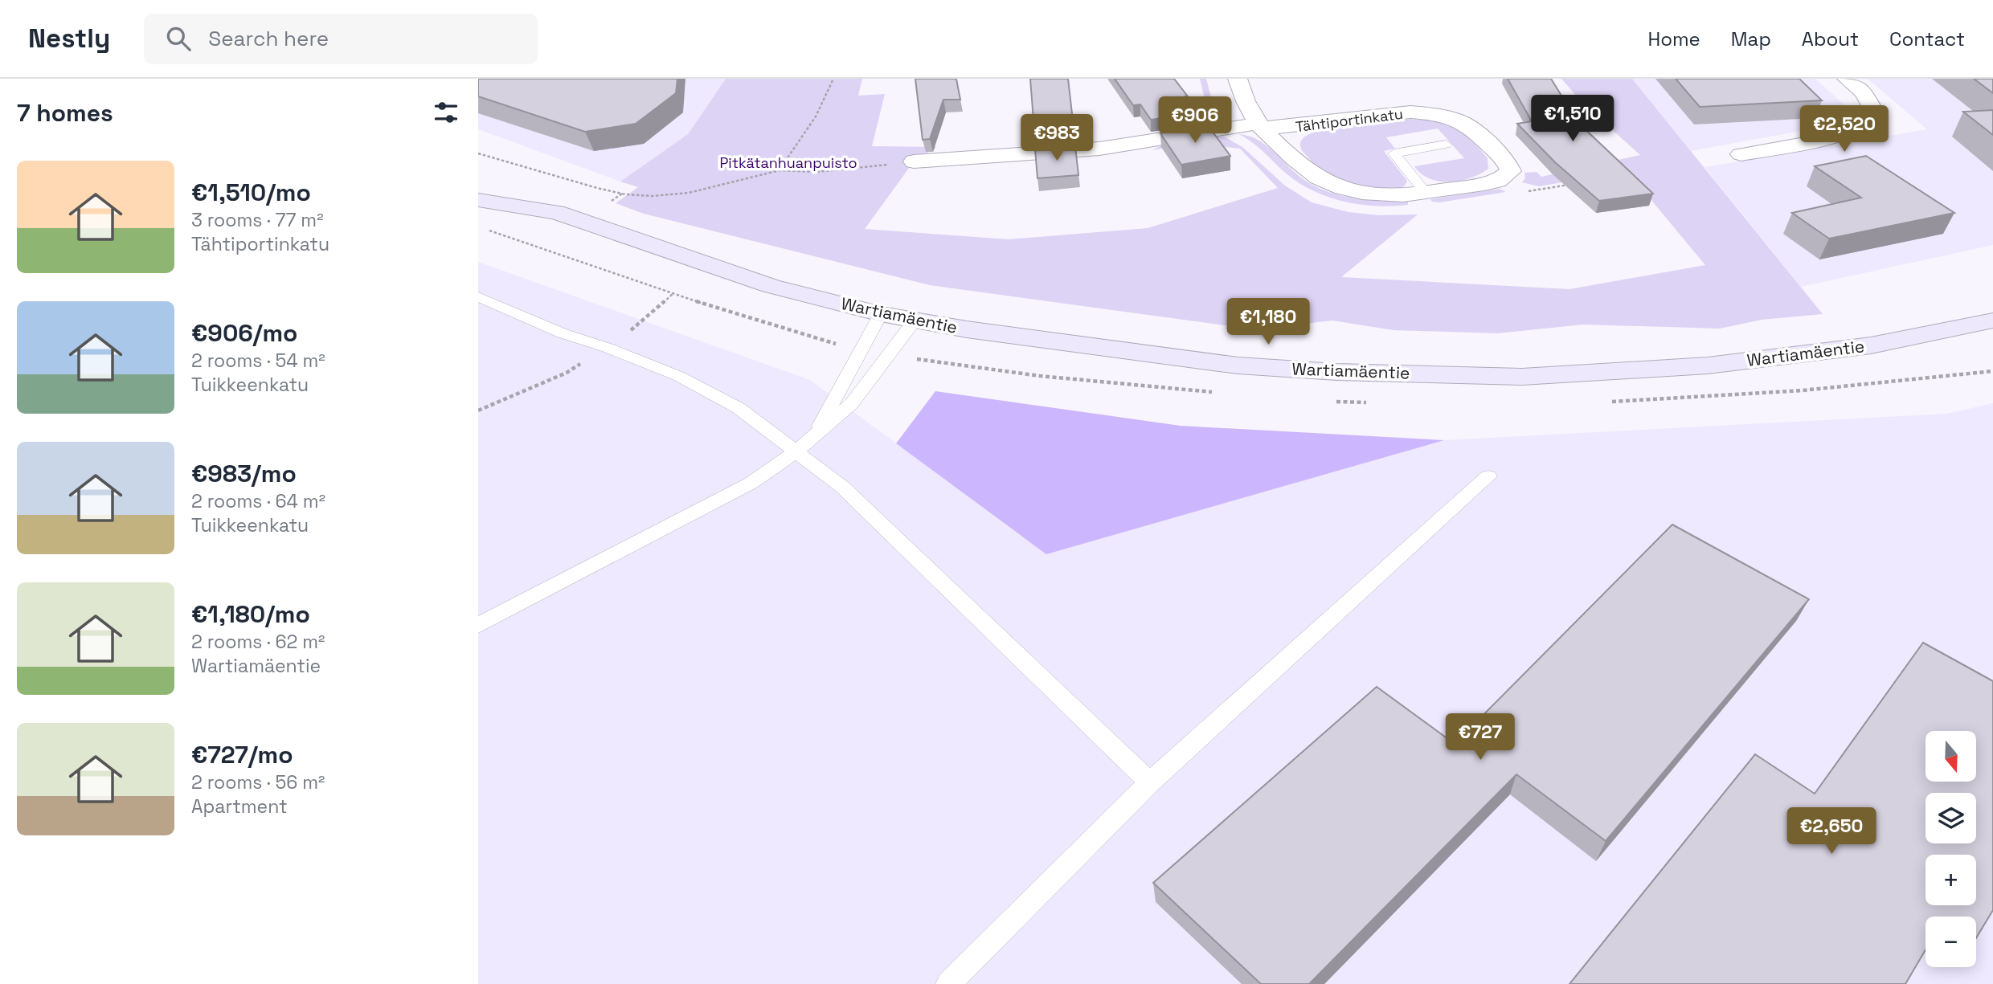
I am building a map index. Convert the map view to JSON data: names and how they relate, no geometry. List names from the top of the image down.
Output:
{
  "streets": {
    "main road": ["Wartiamäentie"],
    "street": ["Tähtiportinkatu"]
  },
  "parks": ["Pitkätanhuanpuisto"],
  "north": "bottom",
  "page": {
    "header": "Nestly",
    "search": "Search here",
    "nav": [
      "Home",
      "Map",
      "About",
      "Contact"
    ],
    "heading": "7 homes",
    "price": [
      "€1,510",
      "€906",
      "€2,520",
      "€983",
      "€1,180",
      "€727",
      "€2,650"
    ],
    "list": [
      {
        "name": "€1,510/mo",
        "note": "3 rooms · 77 m² · Tähtiportinkatu"
      },
      {
        "name": "€906/mo",
        "note": "2 rooms · 54 m² · Tuikkeenkatu"
      },
      {
        "name": "€983/mo",
        "note": "2 rooms · 64 m² · Tuikkeenkatu"
      },
      {
        "name": "€1,180/mo",
        "note": "2 rooms · 62 m² · Wartiamäentie"
      },
      {
        "name": "€727/mo",
        "note": "2 rooms · 56 m² · Apartment"
      }
    ],
    "map_buttons": ["+", "−"]
  }
}
